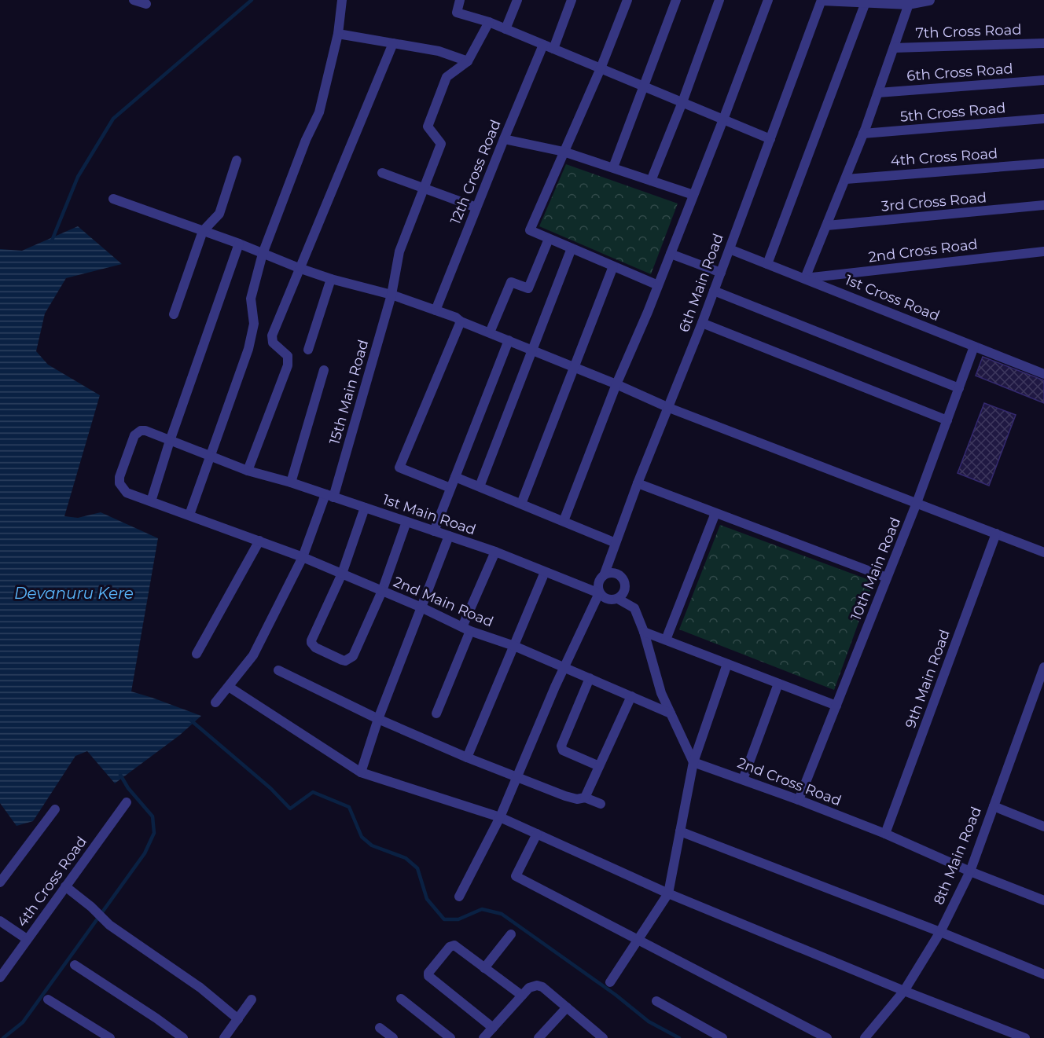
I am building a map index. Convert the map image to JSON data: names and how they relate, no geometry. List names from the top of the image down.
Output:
{
  "streets": {
    "street": [
      "7th Cross Road",
      "6th Cross Road",
      "5th Cross Road",
      "4th Cross Road",
      "12th Cross Road",
      "3rd Cross Road",
      "2nd Cross Road",
      "6th Main Road",
      "1st Cross Road",
      "15th Main Road",
      "1st Main Road",
      "10th Main Road",
      "2nd Main Road",
      "9th Main Road",
      "8th Main Road"
    ]
  },
  "crossings": [
    ["2nd Cross Road", "1st Cross Road"],
    ["2nd Cross Road", "10th Main Road"],
    ["2nd Cross Road", "9th Main Road"],
    ["2nd Cross Road", "8th Main Road"],
    ["6th Main Road", "1st Cross Road"],
    ["6th Main Road", "1st Main Road"],
    ["1st Cross Road", "10th Main Road"],
    ["15th Main Road", "1st Main Road"],
    ["15th Main Road", "2nd Main Road"],
    ["1st Main Road", "2nd Main Road"]
  ],
  "water": ["Devanuru Kere"]
}
